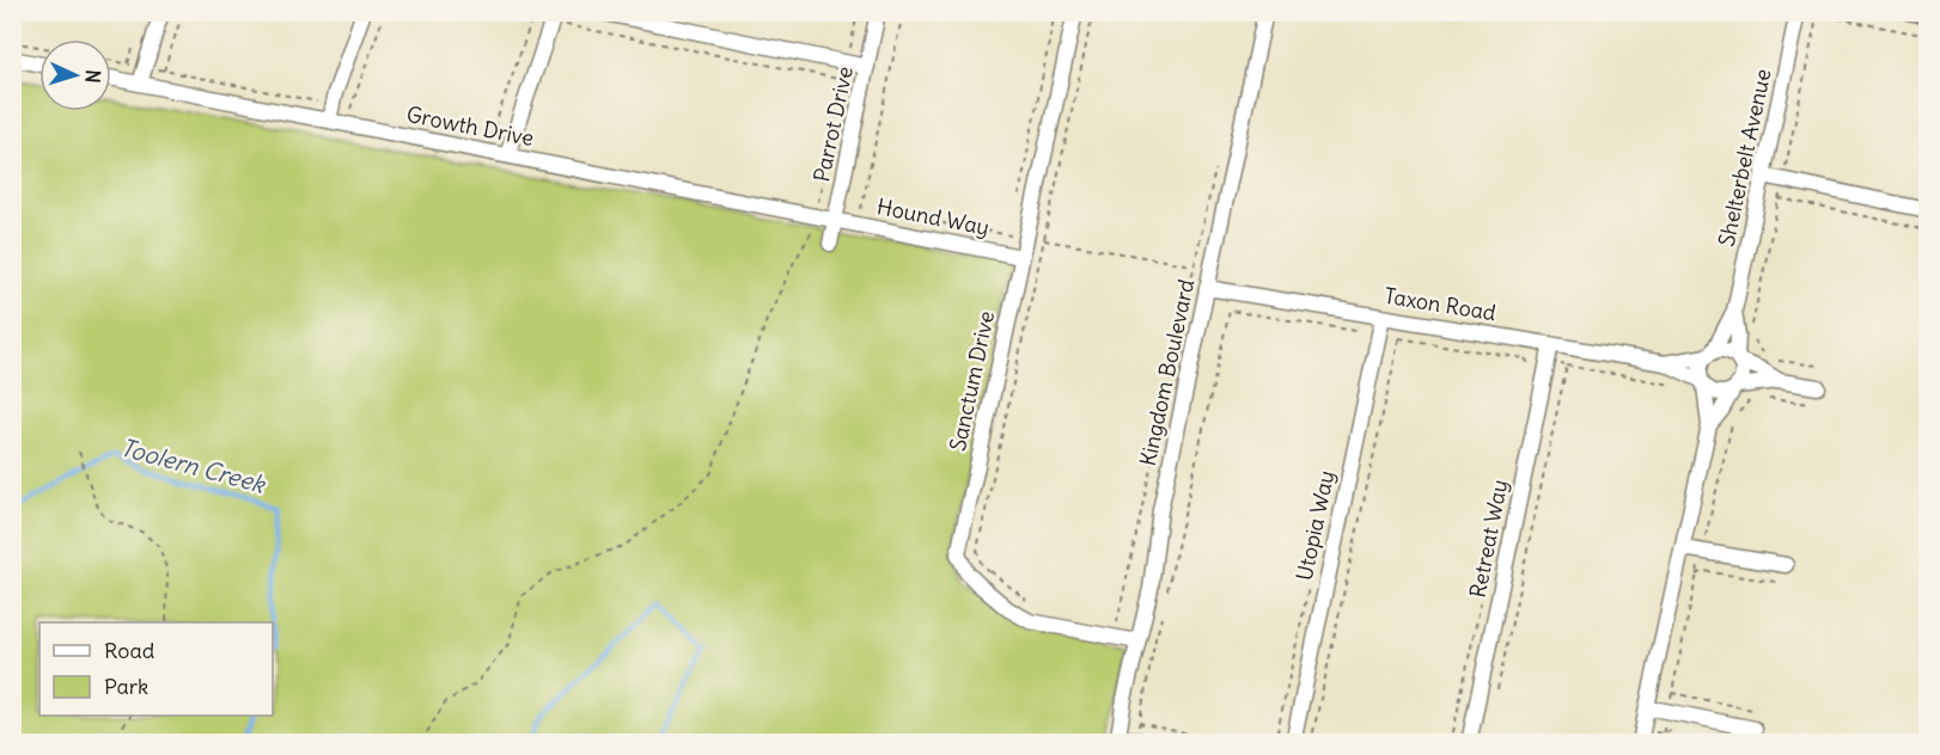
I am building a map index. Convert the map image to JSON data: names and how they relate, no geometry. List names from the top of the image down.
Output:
{
  "streets": {
    "street": [
      "Parrot Drive",
      "Growth Drive",
      "Shelterbelt Avenue",
      "Hound Way",
      "Taxon Road",
      "Kingdom Boulevard",
      "Sanctum Drive",
      "Utopia Way",
      "Retreat Way"
    ]
  },
  "crossings": [
    ["Parrot Drive", "Growth Drive"],
    ["Parrot Drive", "Hound Way"],
    ["Growth Drive", "Hound Way"],
    ["Hound Way", "Sanctum Drive"],
    ["Taxon Road", "Kingdom Boulevard"],
    ["Taxon Road", "Utopia Way"],
    ["Taxon Road", "Retreat Way"],
    ["Kingdom Boulevard", "Sanctum Drive"]
  ],
  "water": ["Toolern Creek"],
  "legend": ["Road", "Park"],
  "north": "right"
}
